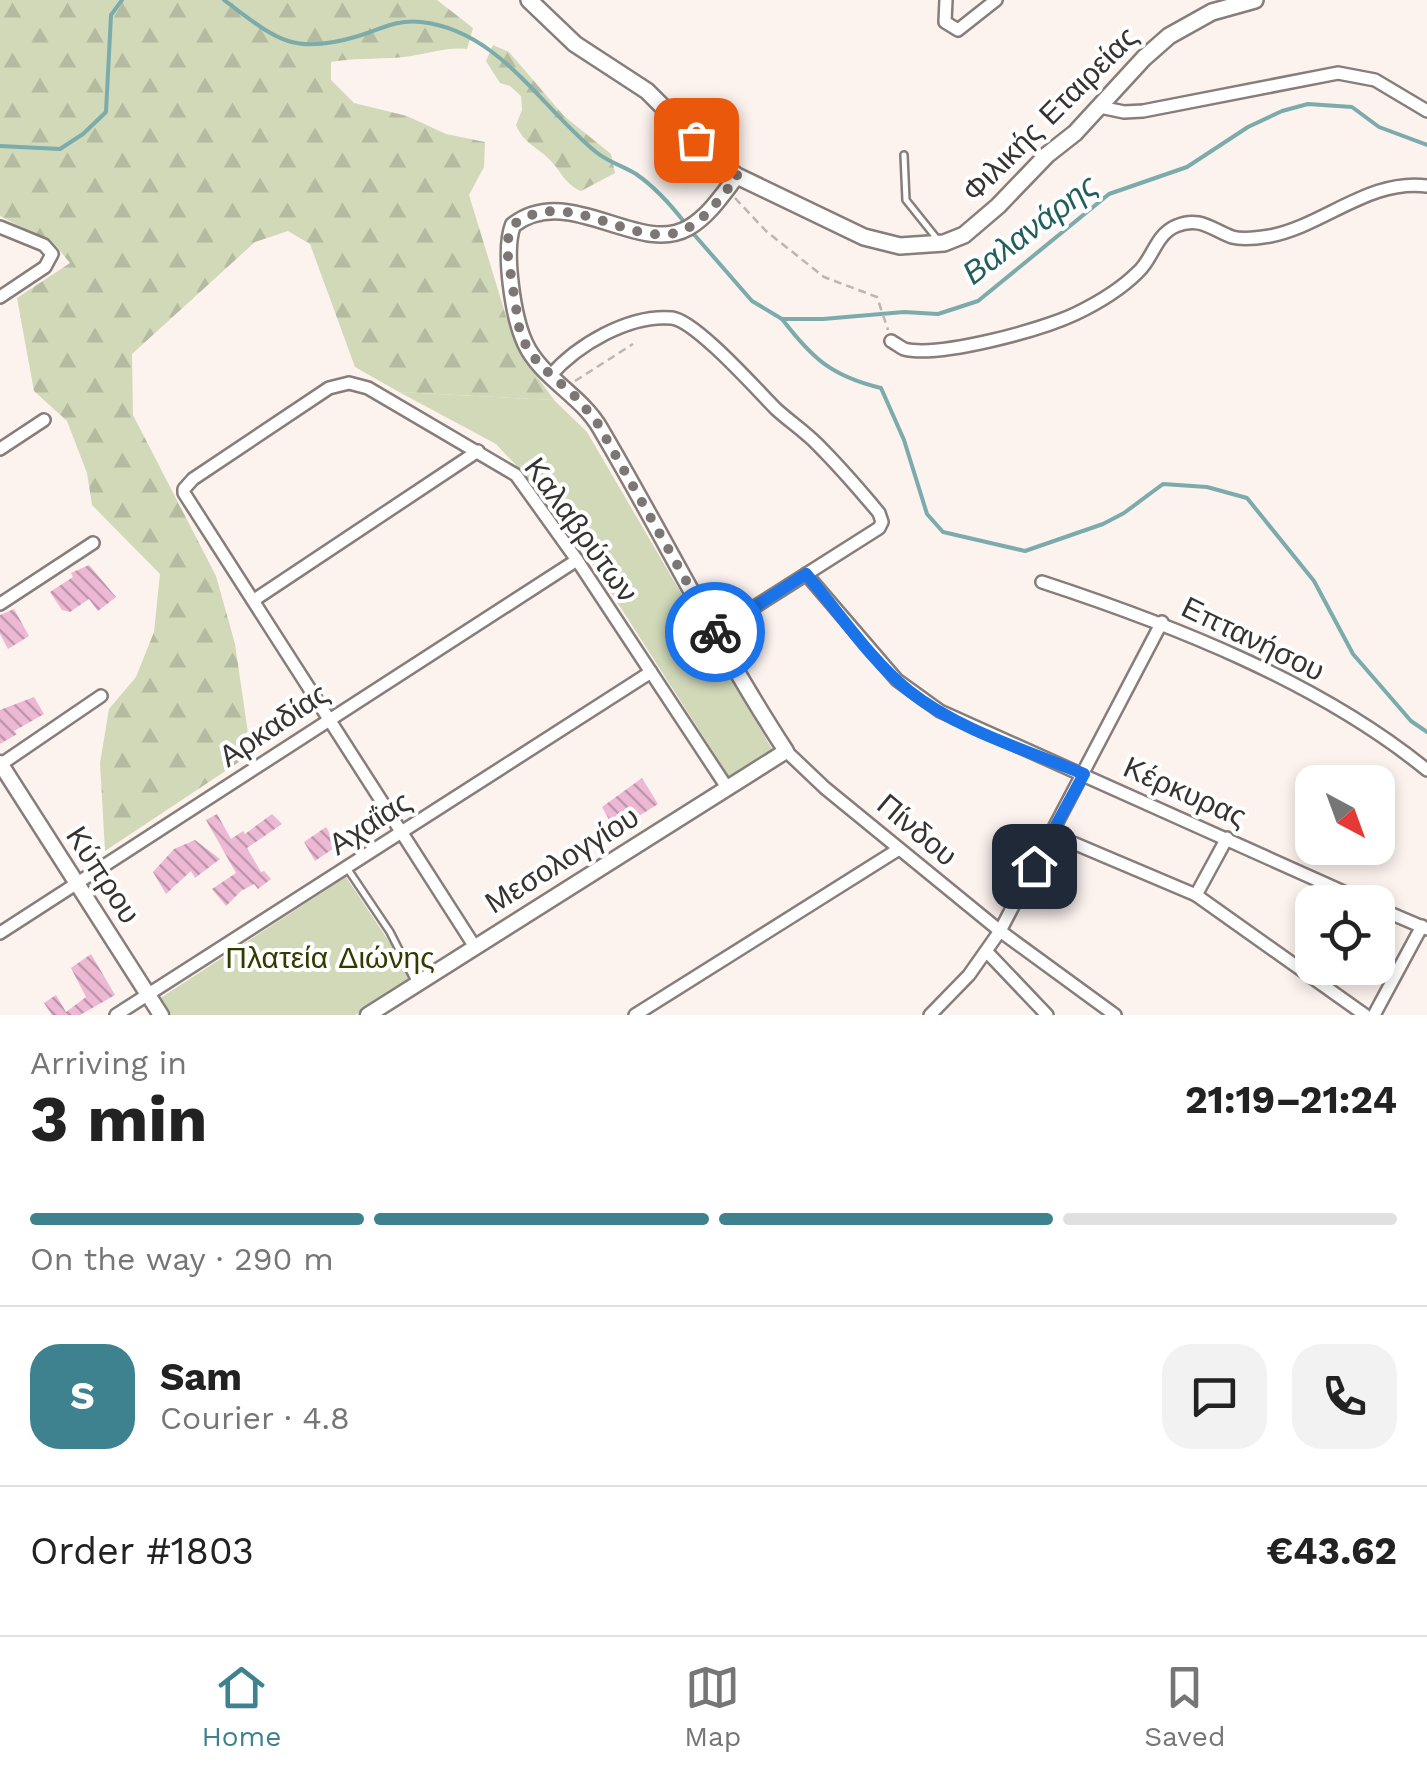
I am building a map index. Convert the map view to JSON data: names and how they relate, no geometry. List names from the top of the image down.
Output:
{
  "streets": {
    "main road": ["Φιλικής Εταιρείας"],
    "street": [
      "Καλαβρύτων",
      "Επτανήσου",
      "Αρκαδίας",
      "Κέρκυρας",
      "Αχαΐας",
      "Πίνδου",
      "Μεσολογγίου",
      "Κύπρου"
    ]
  },
  "crossings": [
    ["Καλαβρύτων", "Αρκαδίας"],
    ["Καλαβρύτων", "Αχαΐας"],
    ["Καλαβρύτων", "Μεσολογγίου"],
    ["Αρκαδίας", "Κύπρου"],
    ["Αχαΐας", "Κύπρου"],
    ["Πίνδου", "Μεσολογγίου"]
  ],
  "water": ["Βαλανάρης"],
  "parks": ["Πλατεία Διώνης"],
  "north": "bottom right",
  "page": {
    "heading": ["3 min", "Arriving in", "21:19–21:24"],
    "panel": [
      "Sam",
      "Courier · 4.8",
      "Order #1803",
      "€43.62"
    ],
    "bar": "On the way · 290 m",
    "round": "S",
    "tabs": ["Home", "Map", "Saved"]
  }
}
